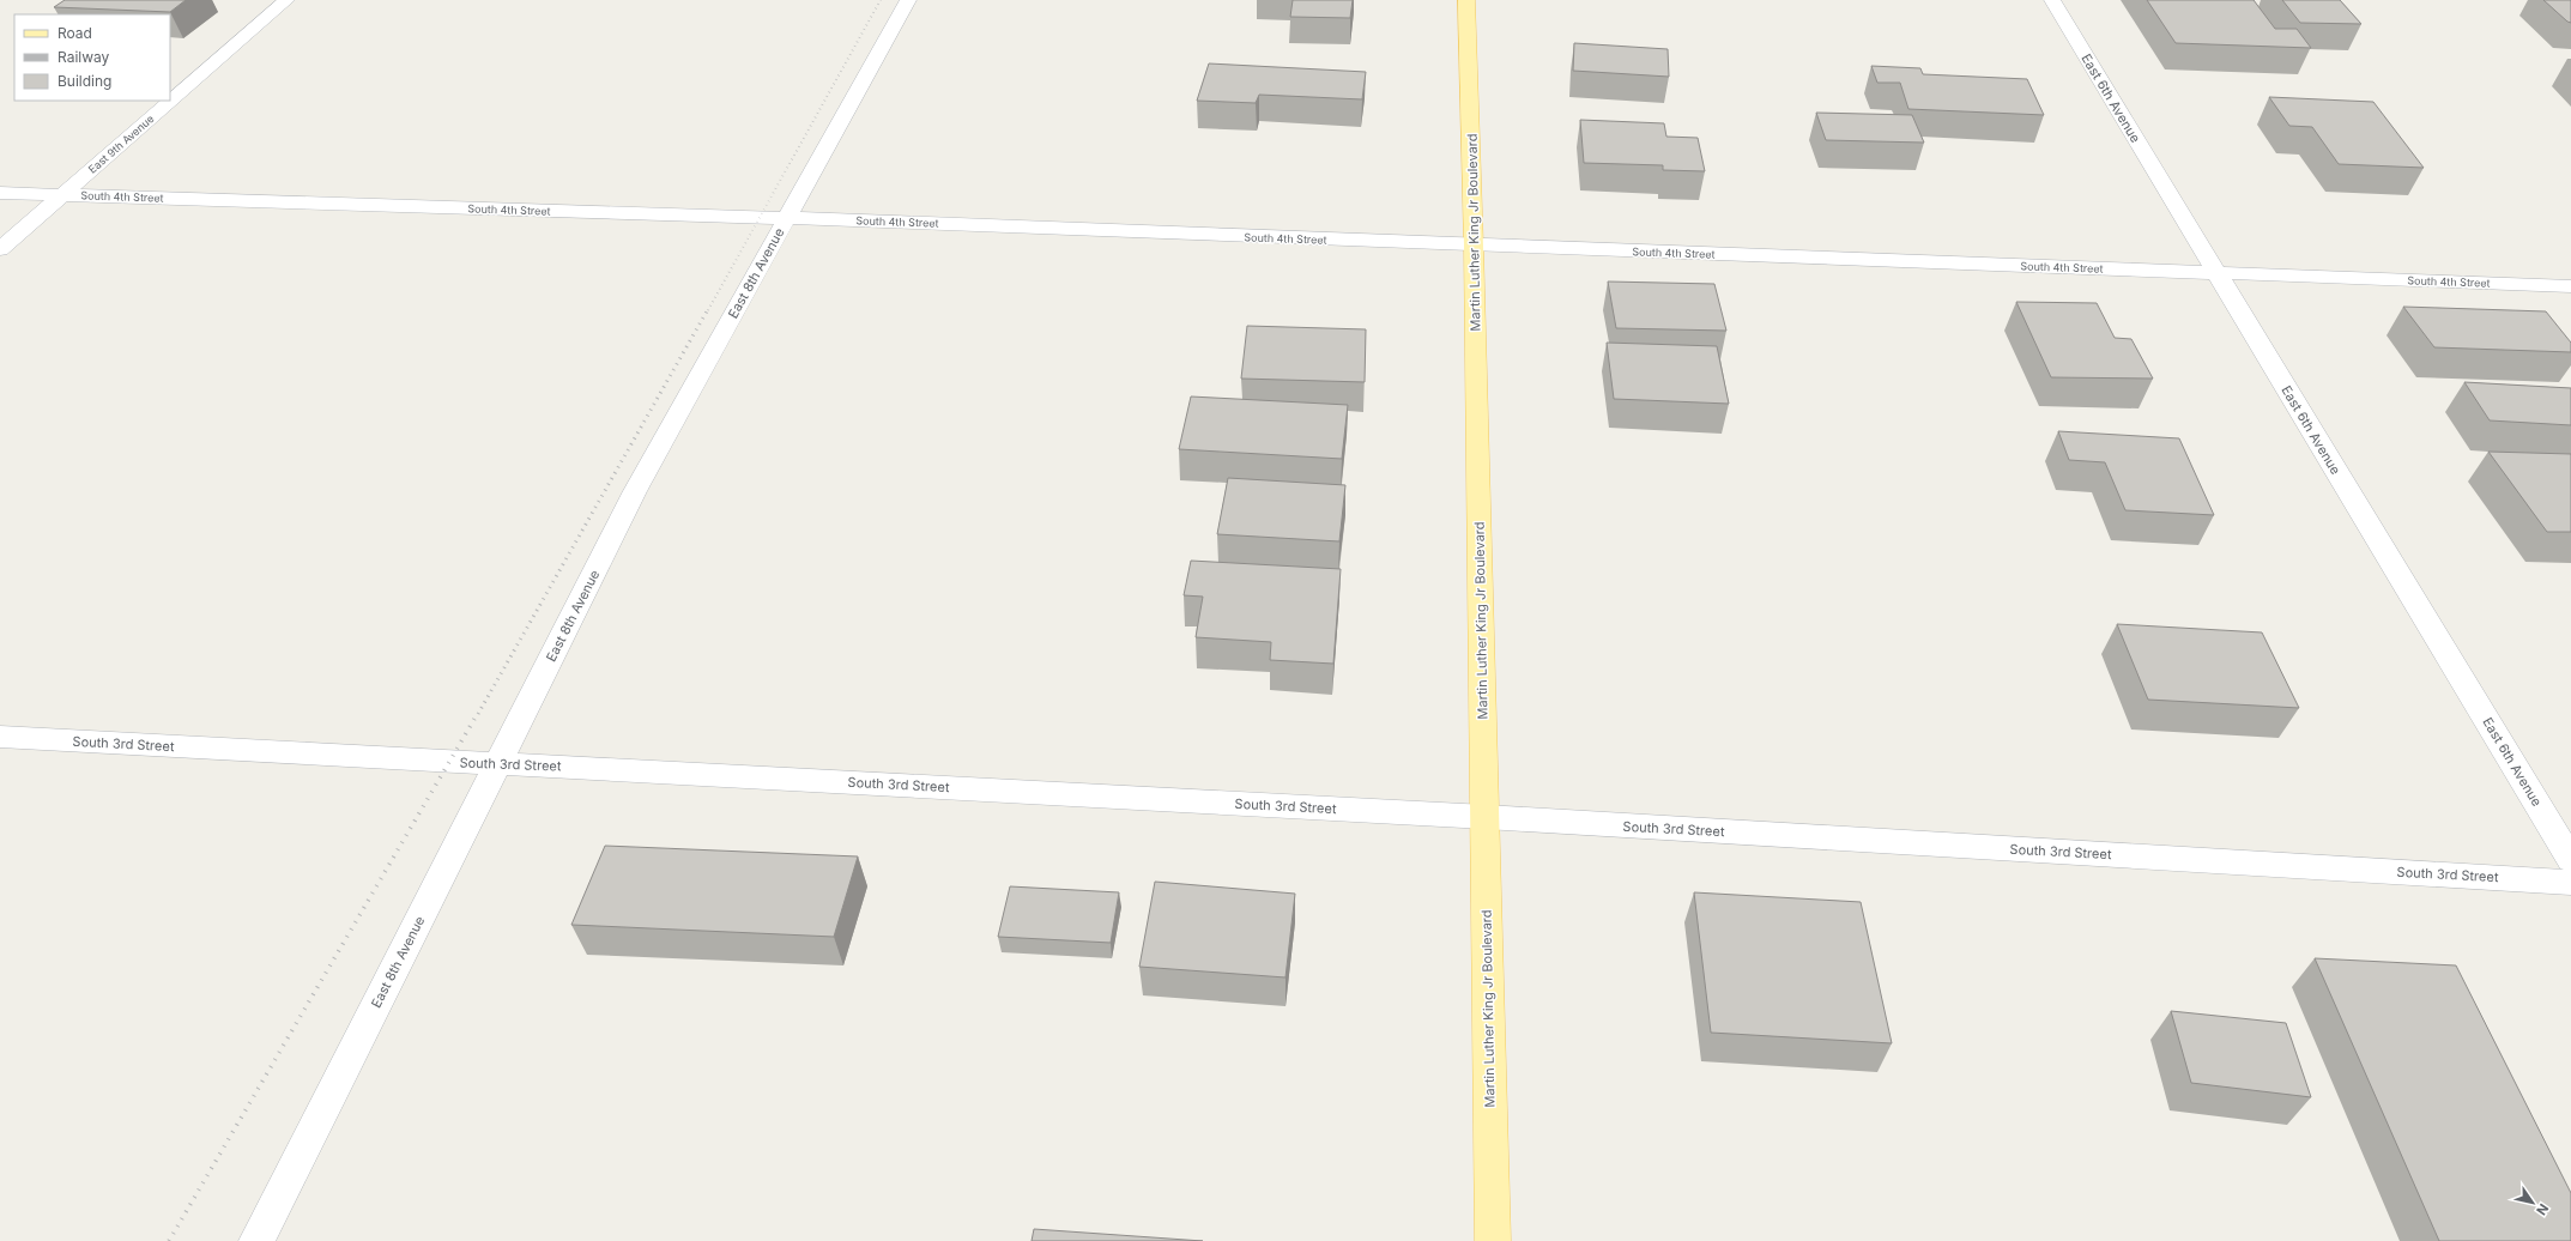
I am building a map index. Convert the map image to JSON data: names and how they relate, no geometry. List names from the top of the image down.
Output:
{
  "streets": {
    "main road": ["Martin Luther King Jr Boulevard"],
    "street": [
      "East 6th Avenue",
      "East 9th Avenue",
      "South 4th Street",
      "East 8th Avenue",
      "South 3rd Street"
    ]
  },
  "crossings": [
    ["East 6th Avenue", "South 4th Street"],
    ["East 9th Avenue", "South 4th Street"],
    ["South 4th Street", "Martin Luther King Jr Boulevard"],
    ["South 4th Street", "East 8th Avenue"],
    ["Martin Luther King Jr Boulevard", "South 3rd Street"],
    ["East 8th Avenue", "South 3rd Street"]
  ],
  "legend": ["Road", "Railway", "Building"],
  "north": "bottom right"
}
